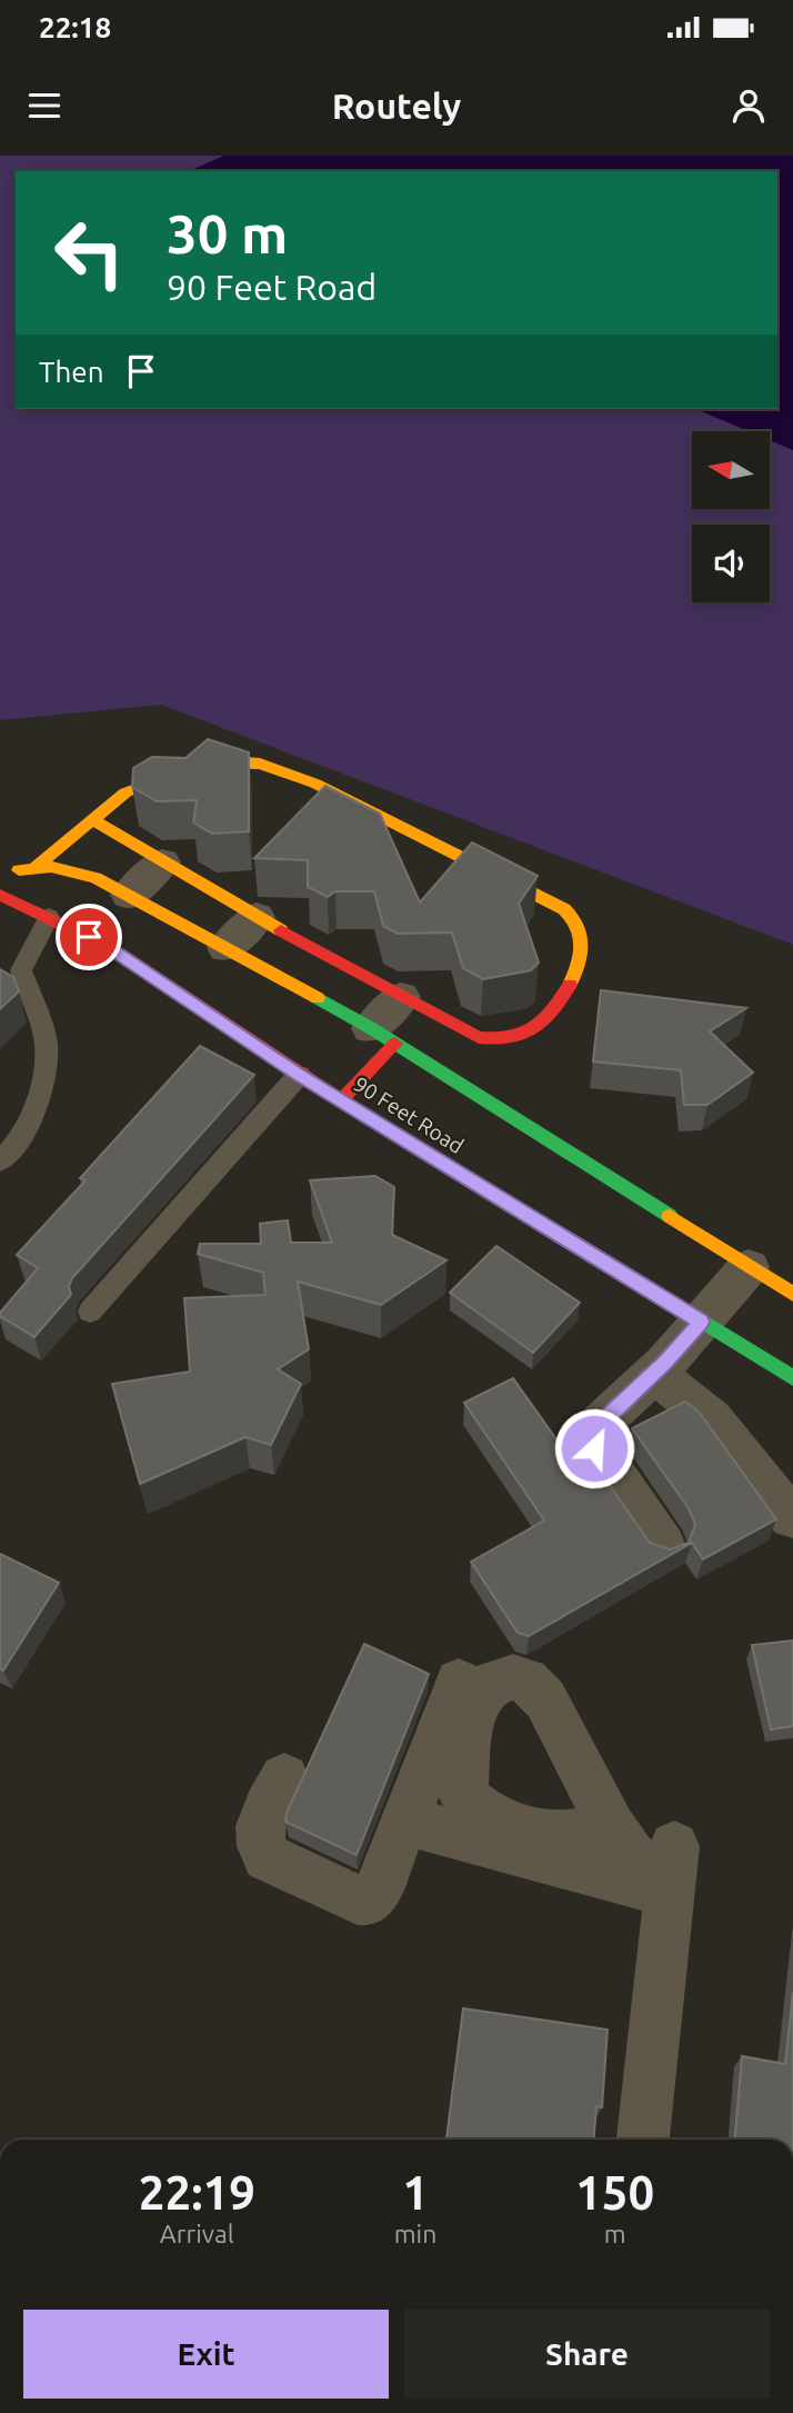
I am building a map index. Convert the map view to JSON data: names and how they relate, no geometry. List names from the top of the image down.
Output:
{
  "streets": {
    "street": ["90 Feet Road"]
  },
  "north": "left",
  "page": {
    "status": "22:18",
    "header": "Routely",
    "turn": ["30 m", "90 Feet Road"],
    "then": "Then",
    "eta": [
      "22:19",
      "Arrival",
      "1",
      "min",
      "150",
      "m"
    ],
    "buttons": ["Exit", "Share"]
  }
}
